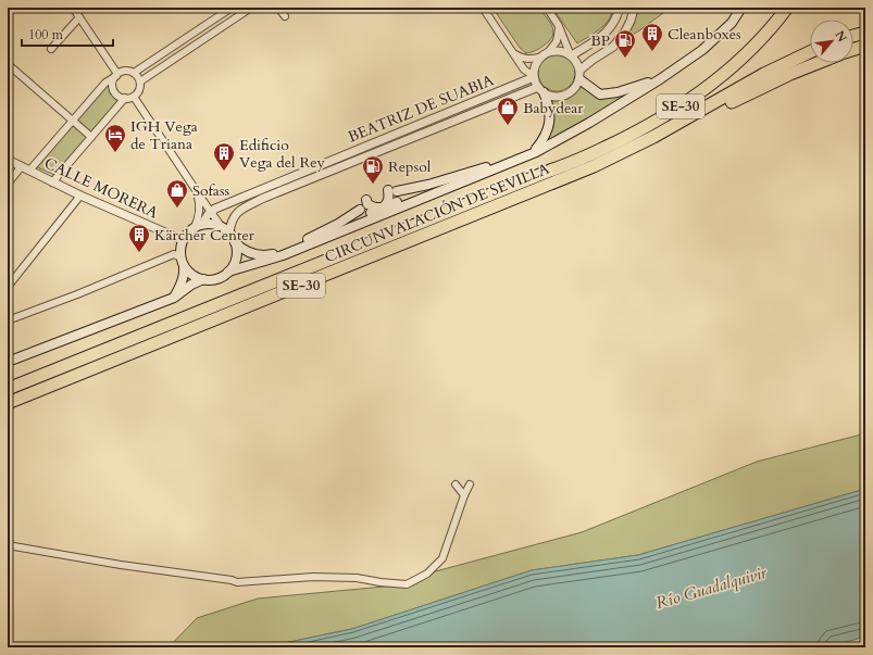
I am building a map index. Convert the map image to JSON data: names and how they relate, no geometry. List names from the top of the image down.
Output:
{
  "streets": {
    "highway": ["SE-30", "CIRCUNVALACIÓN DE SEVILLA"],
    "street": ["BEATRIZ DE SUABIA", "CALLE MORERA"]
  },
  "crossings": [
    ["BEATRIZ DE SUABIA", "CALLE MORERA"]
  ],
  "water": ["Río Guadalquivir"],
  "places": {
    "building": ["Cleanboxes", "Edificio Vega del Rey", "Kärcher Center"],
    "fuel station": ["BP", "Repsol"],
    "shop": ["Babydear", "Sofass"],
    "hotel": ["IGH Vega de Triana"]
  },
  "scale_bar": "100 m",
  "north": "top right"
}
